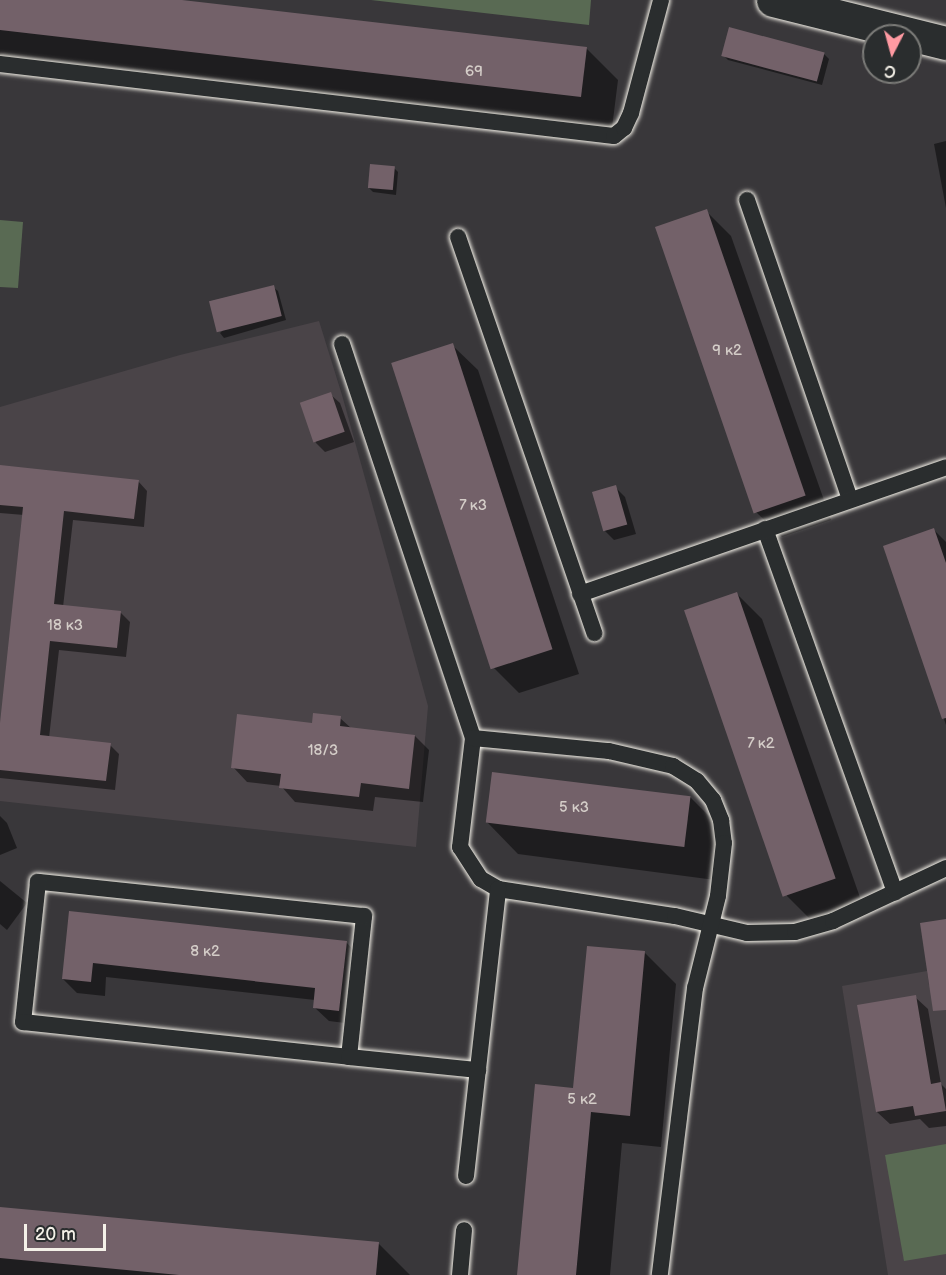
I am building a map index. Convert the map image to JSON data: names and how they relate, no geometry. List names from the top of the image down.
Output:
{
  "house_numbers": [
    "69",
    "9 к2",
    "7 к3",
    "18 к3",
    "7 к2",
    "18/3",
    "5 к3",
    "8 к2",
    "5 к2"
  ],
  "scale_bar": "20 m",
  "north": "bottom"
}
